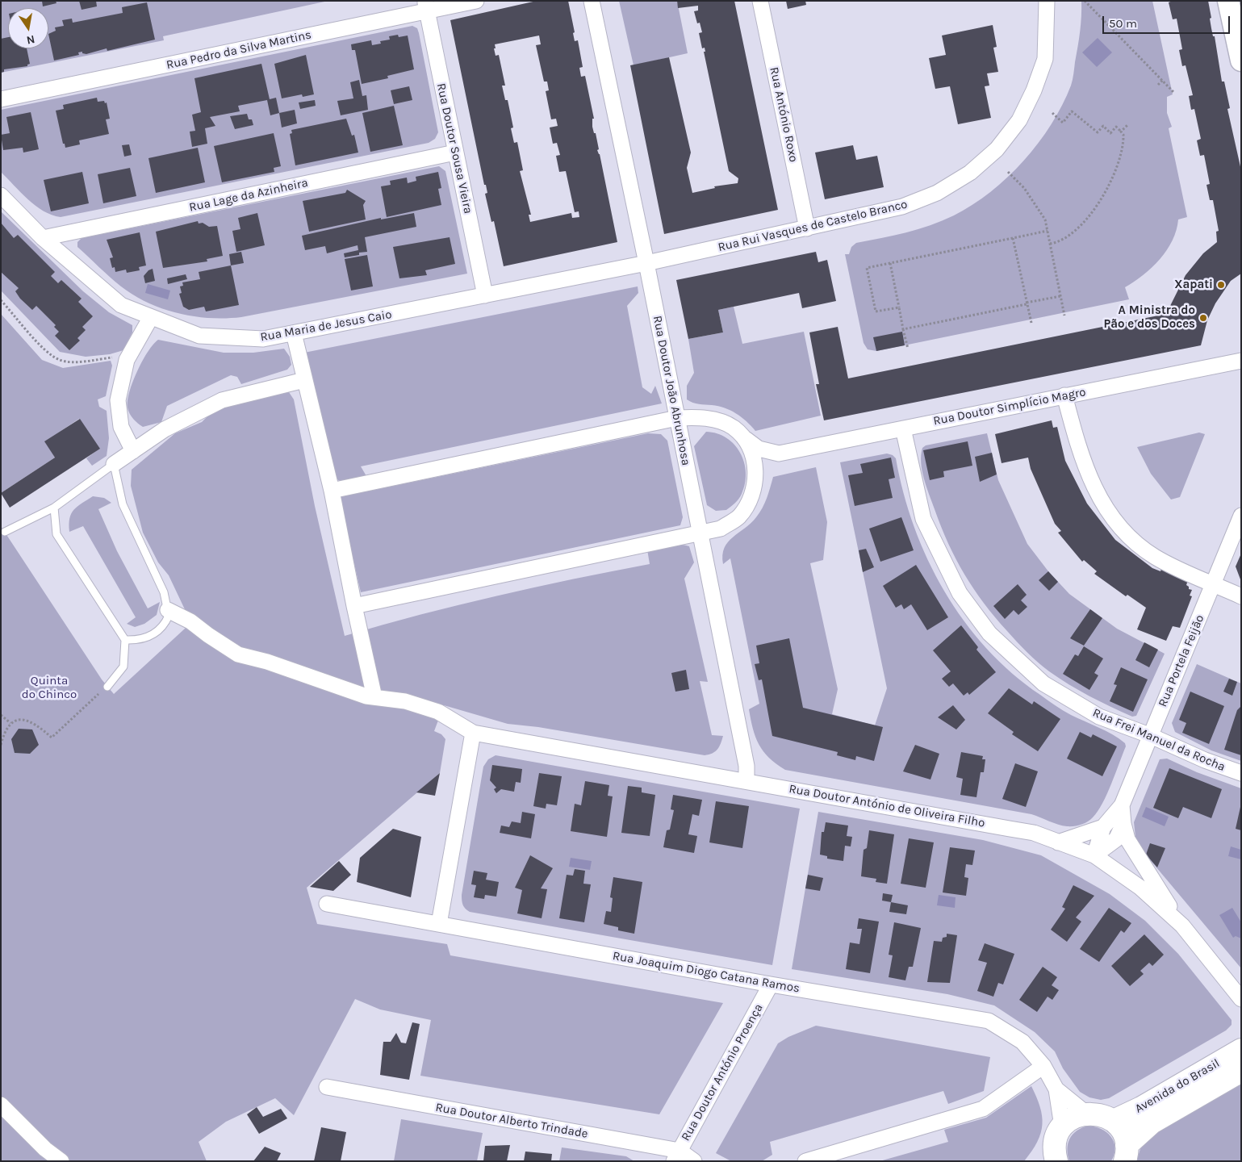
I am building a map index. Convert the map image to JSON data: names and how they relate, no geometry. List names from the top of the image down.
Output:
{
  "streets": {
    "main road": ["Avenida do Brasil"],
    "street": [
      "Rua Pedro da Silva Martins",
      "Rua António Roxo",
      "Rua Doutor Sousa Vieira",
      "Rua Lage da Azinheira",
      "Rua Rui Vasques de Castelo Branco",
      "Rua Maria de Jesus Caio",
      "Rua Doutor João Abrunhosa",
      "Rua Doutor Simplício Magro",
      "Rua Portela Feijão",
      "Rua Frei Manuel da Rocha",
      "Rua Doutor António de Oliveira Filho",
      "Rua Joaquim Diogo Catana Ramos",
      "Rua Doutor António Proença",
      "Rua Doutor Alberto Trindade"
    ]
  },
  "crossings": [
    ["Rua Pedro da Silva Martins", "Rua Doutor Sousa Vieira"],
    ["Rua António Roxo", "Rua Rui Vasques de Castelo Branco"],
    ["Rua Doutor Sousa Vieira", "Rua Lage da Azinheira"],
    ["Rua Doutor Sousa Vieira", "Rua Maria de Jesus Caio"],
    ["Rua Lage da Azinheira", "Rua Maria de Jesus Caio"],
    ["Rua Rui Vasques de Castelo Branco", "Rua Maria de Jesus Caio"],
    ["Rua Rui Vasques de Castelo Branco", "Rua Doutor João Abrunhosa"],
    ["Rua Maria de Jesus Caio", "Rua Doutor João Abrunhosa"],
    ["Rua Doutor João Abrunhosa", "Rua Doutor António de Oliveira Filho"],
    ["Rua Doutor Simplício Magro", "Rua Frei Manuel da Rocha"],
    ["Rua Portela Feijão", "Rua Frei Manuel da Rocha"],
    ["Rua Portela Feijão", "Rua Doutor António de Oliveira Filho"],
    ["Rua Joaquim Diogo Catana Ramos", "Rua Doutor António Proença"],
    ["Rua Doutor António Proença", "Rua Doutor Alberto Trindade"]
  ],
  "parks": ["Quinta do Chinco"],
  "places": ["Xapati", "A Ministra do Pão e dos Doces"],
  "scale_bar": "50 m",
  "north": "bottom"
}
